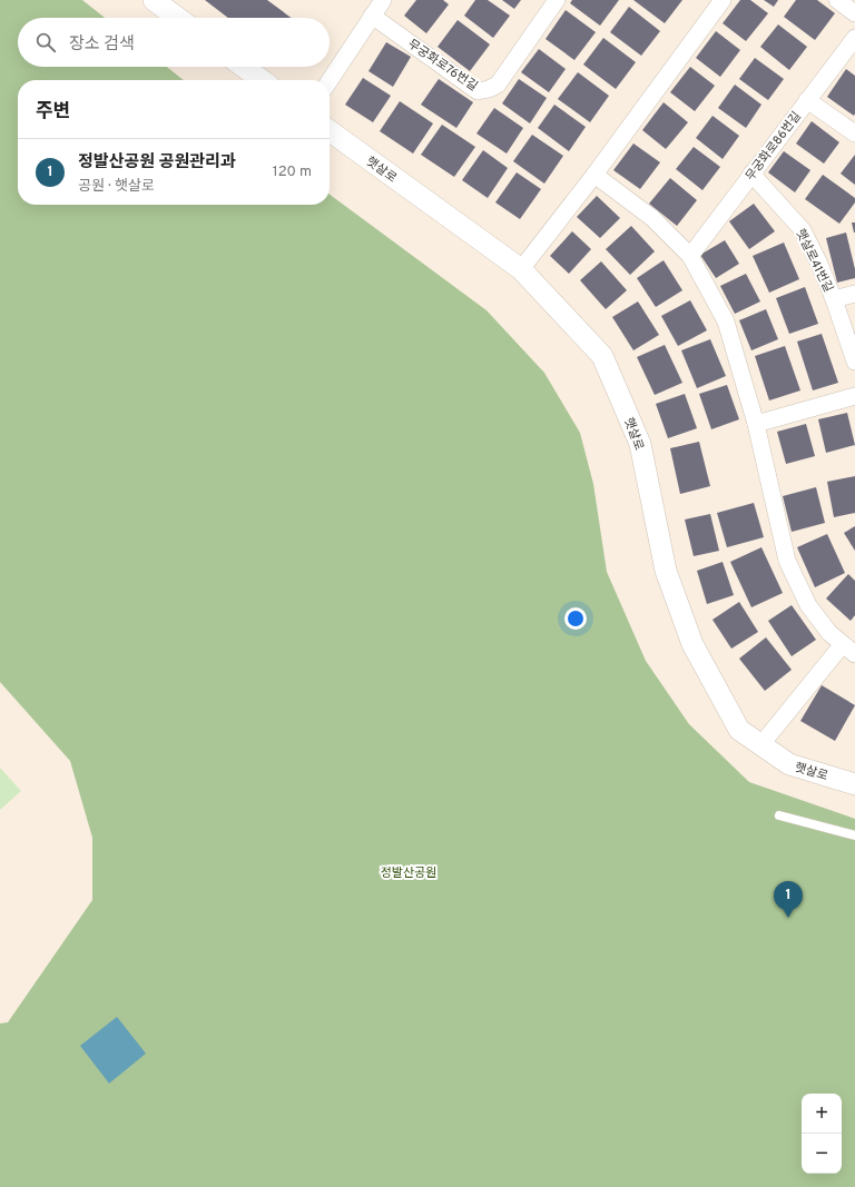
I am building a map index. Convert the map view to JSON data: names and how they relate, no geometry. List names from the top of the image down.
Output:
{
  "streets": {
    "street": [
      "무궁화로76번길",
      "무궁화로86번길",
      "햇살로",
      "햇살로41번길"
    ]
  },
  "crossings": [
    ["무궁화로86번길", "햇살로41번길"]
  ],
  "parks": ["정발산공원"],
  "page": {
    "search": "장소 검색",
    "heading": "주변",
    "list": [
      {
        "mark": "1",
        "name": "정발산공원 공원관리과",
        "note": "공원 · 햇살로",
        "value": "120 m"
      }
    ],
    "pins": "1",
    "map_buttons": ["+", "−"]
  }
}
